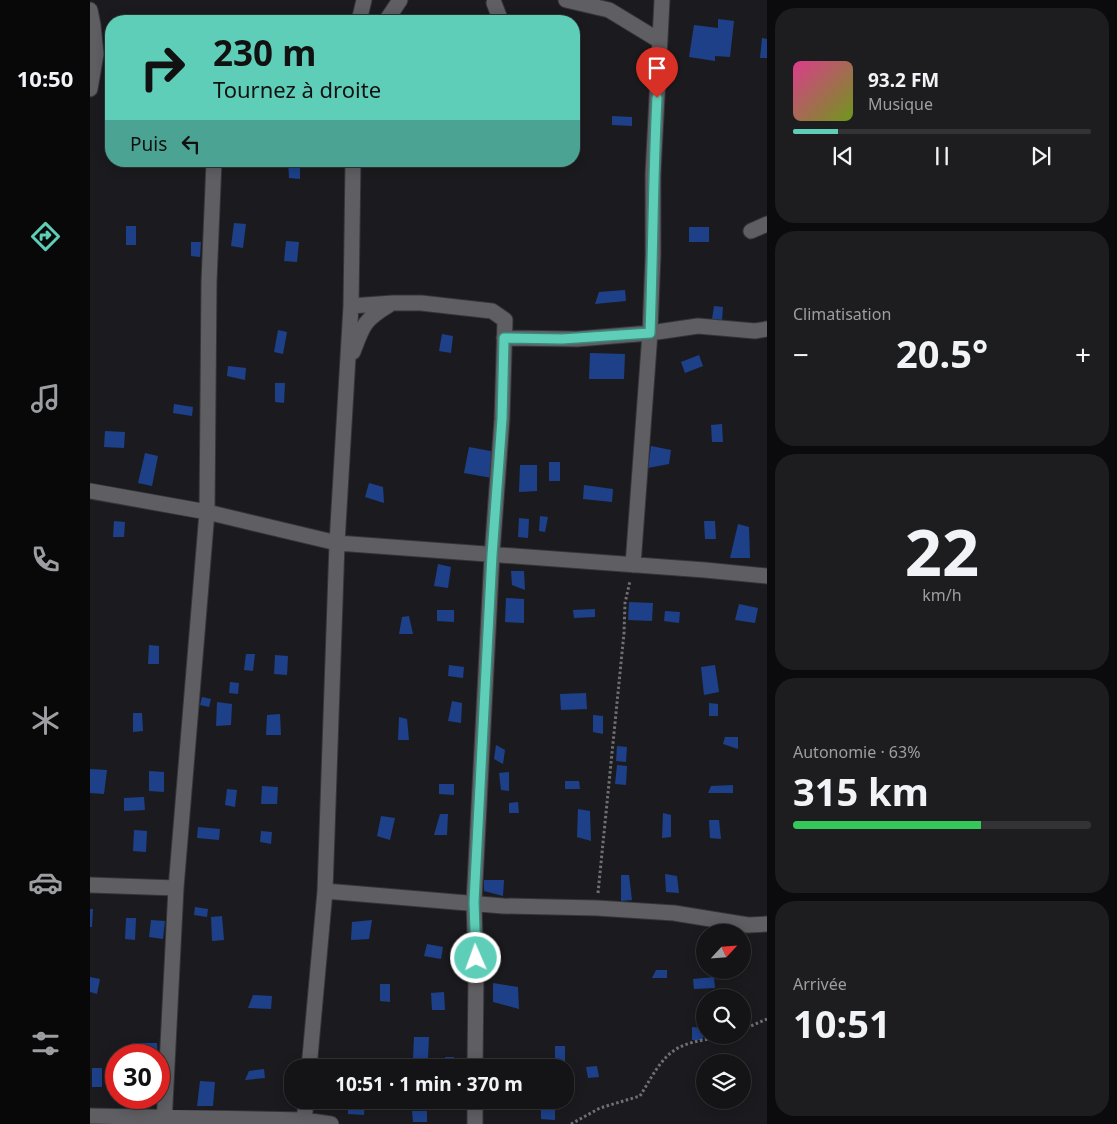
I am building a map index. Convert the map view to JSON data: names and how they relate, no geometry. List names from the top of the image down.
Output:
{
  "north": "top right",
  "page": {
    "tabs": "10:50",
    "turn": ["230 m", "Tournez à droite"],
    "song": ["93.2 FM", "Musique"],
    "then": "Puis",
    "tile": [
      "Climatisation",
      ["22", "km/h"],
      ["Autonomie · 63%", "315 km"],
      ["Arrivée", "10:51"]
    ],
    "heat": ["−", "20.5°", "+"],
    "limit": "30",
    "trip": "10:51 · 1 min · 370 m"
  }
}
